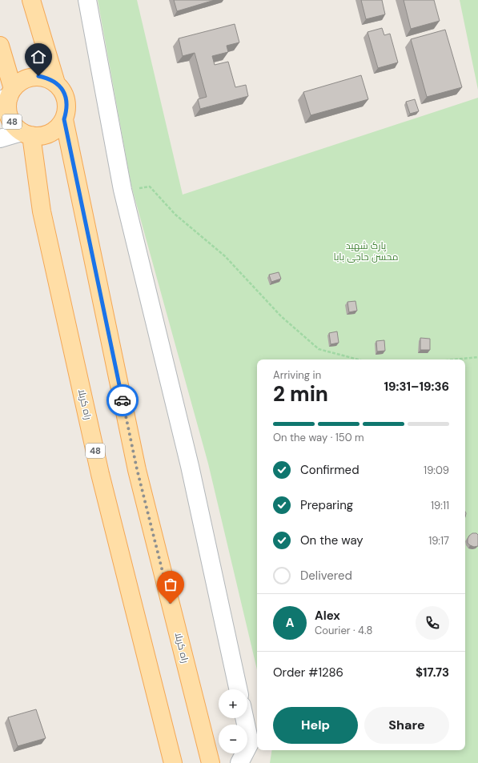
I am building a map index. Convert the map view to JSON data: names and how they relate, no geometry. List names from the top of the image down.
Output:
{
  "streets": {
    "main road": ["48", "راه کربلا"]
  },
  "crossings": [
    ["48", "راه کربلا"]
  ],
  "parks": ["پارک شهید محسن حاجی بابا"],
  "page": {
    "heading": ["2 min", "Arriving in", "19:31–19:36"],
    "panel": [
      "Alex",
      "Courier · 4.8",
      "Order #1286",
      "$17.73"
    ],
    "bar": "On the way · 150 m",
    "list": [
      ["Confirmed", "19:09"],
      ["Preparing", "19:11"],
      ["On the way", "19:17"],
      "Delivered"
    ],
    "round": "A",
    "map_buttons": ["+", "−"],
    "buttons": ["Help", "Share"]
  }
}
